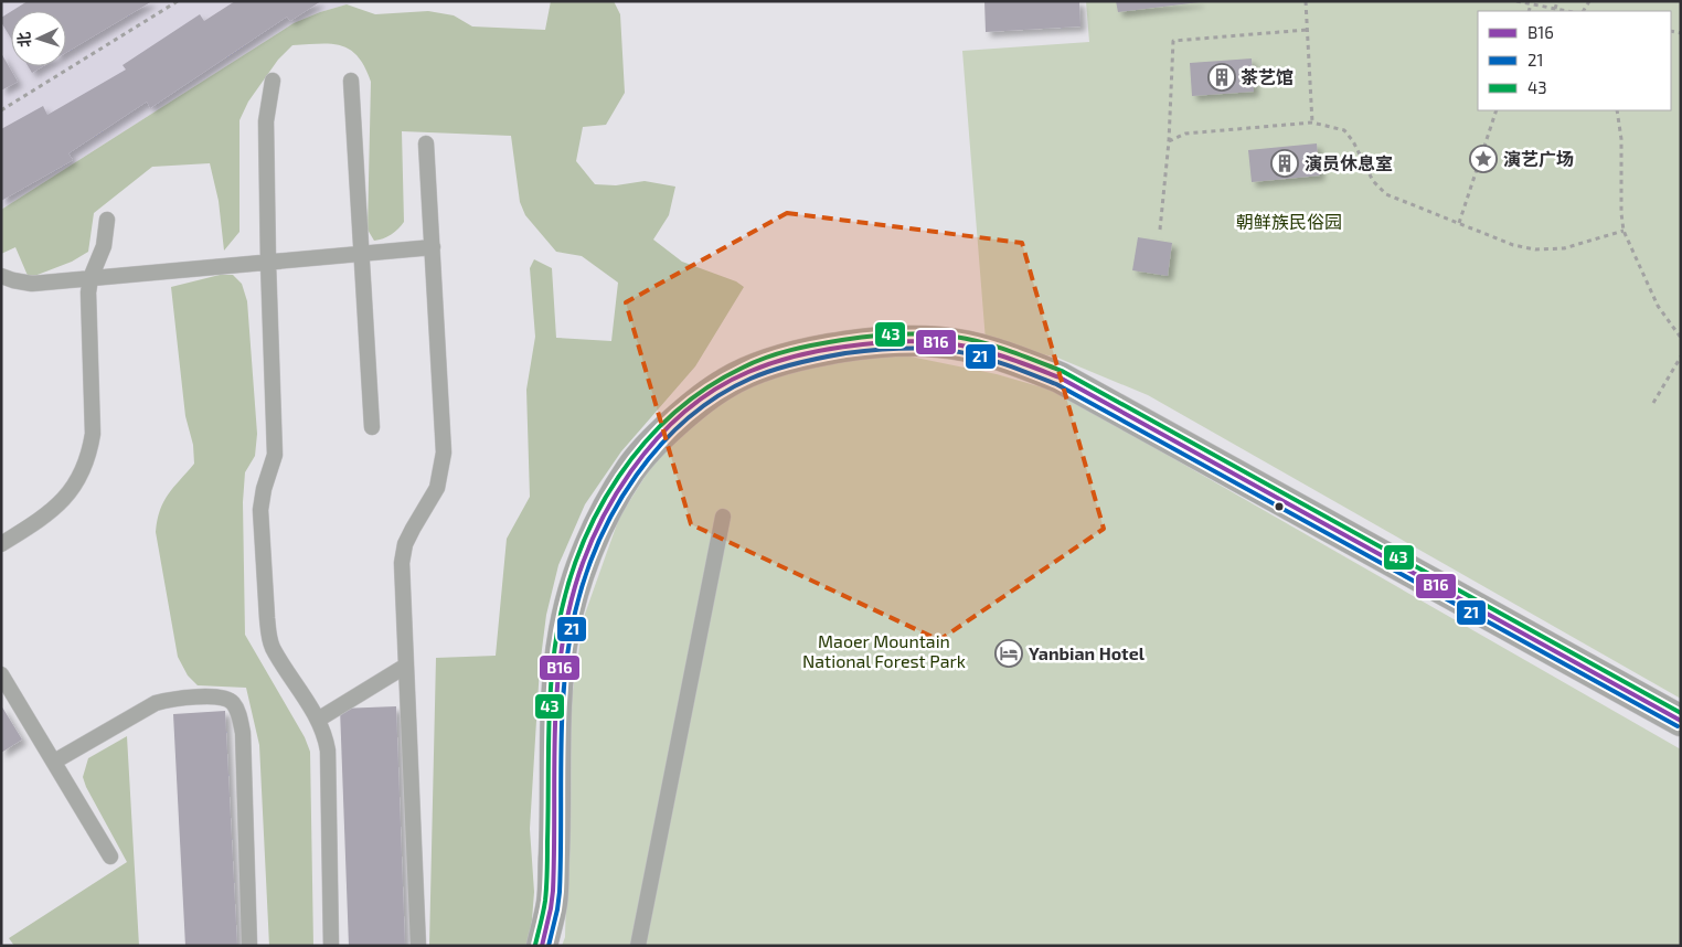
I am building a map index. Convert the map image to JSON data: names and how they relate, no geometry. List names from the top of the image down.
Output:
{
  "parks": ["朝鲜族民俗园", "Maoer Mountain National Forest Park"],
  "places": {
    "building": ["茶艺馆", "演员休息室"],
    "place": ["演艺广场"],
    "hotel": ["Yanbian Hotel"]
  },
  "lines": ["transit line 43", "transit line B16", "transit line 21"],
  "legend": ["B16", "21", "43"],
  "north": "left"
}
